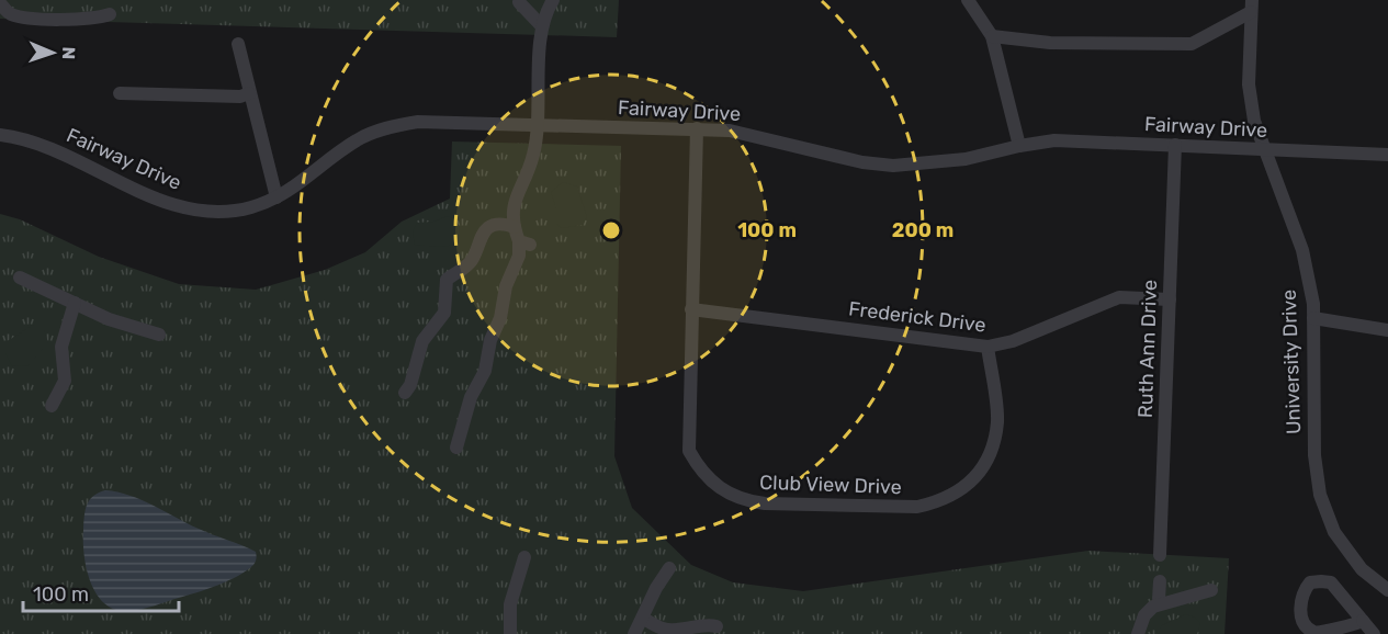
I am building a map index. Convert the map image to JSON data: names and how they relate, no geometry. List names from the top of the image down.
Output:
{
  "streets": {
    "street": [
      "Fairway Drive",
      "Frederick Drive",
      "Ruth Ann Drive",
      "University Drive",
      "Club View Drive"
    ]
  },
  "crossings": [
    ["Fairway Drive", "Ruth Ann Drive"],
    ["Fairway Drive", "University Drive"],
    ["Fairway Drive", "Club View Drive"],
    ["Frederick Drive", "Ruth Ann Drive"],
    ["Frederick Drive", "Club View Drive"]
  ],
  "scale_bar": "100 m",
  "north": "right",
  "rings": ["100 m", "200 m"]
}
